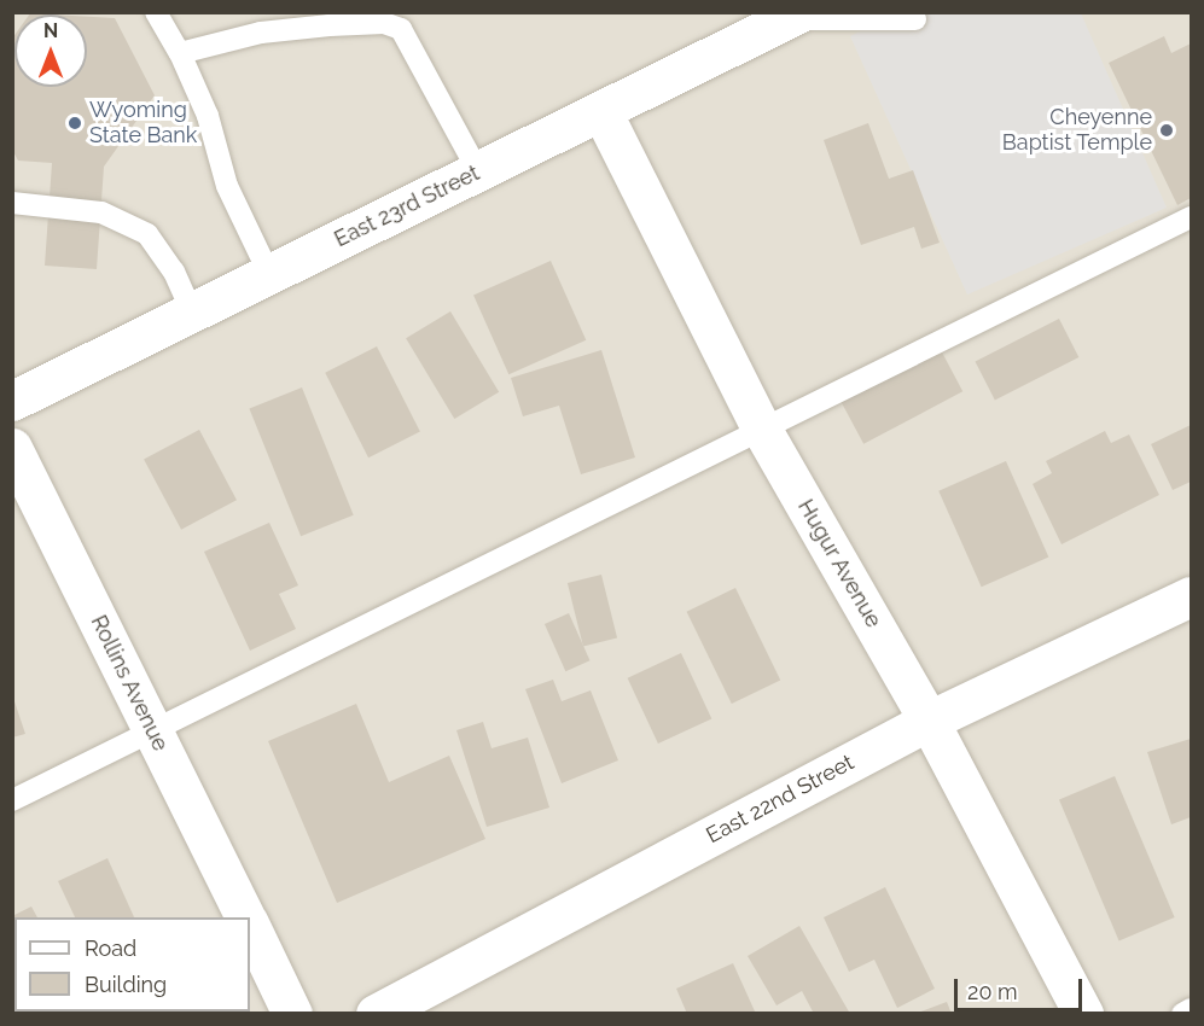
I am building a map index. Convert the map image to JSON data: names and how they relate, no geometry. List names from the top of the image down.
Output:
{
  "streets": {
    "street": [
      "East 23rd Street",
      "Hugur Avenue",
      "Rollins Avenue",
      "East 22nd Street"
    ]
  },
  "crossings": [
    ["East 23rd Street", "Hugur Avenue"],
    ["Hugur Avenue", "East 22nd Street"]
  ],
  "places": ["Wyoming State Bank", "Cheyenne Baptist Temple"],
  "legend": ["Road", "Building"],
  "scale_bar": "20 m",
  "north": "top"
}
